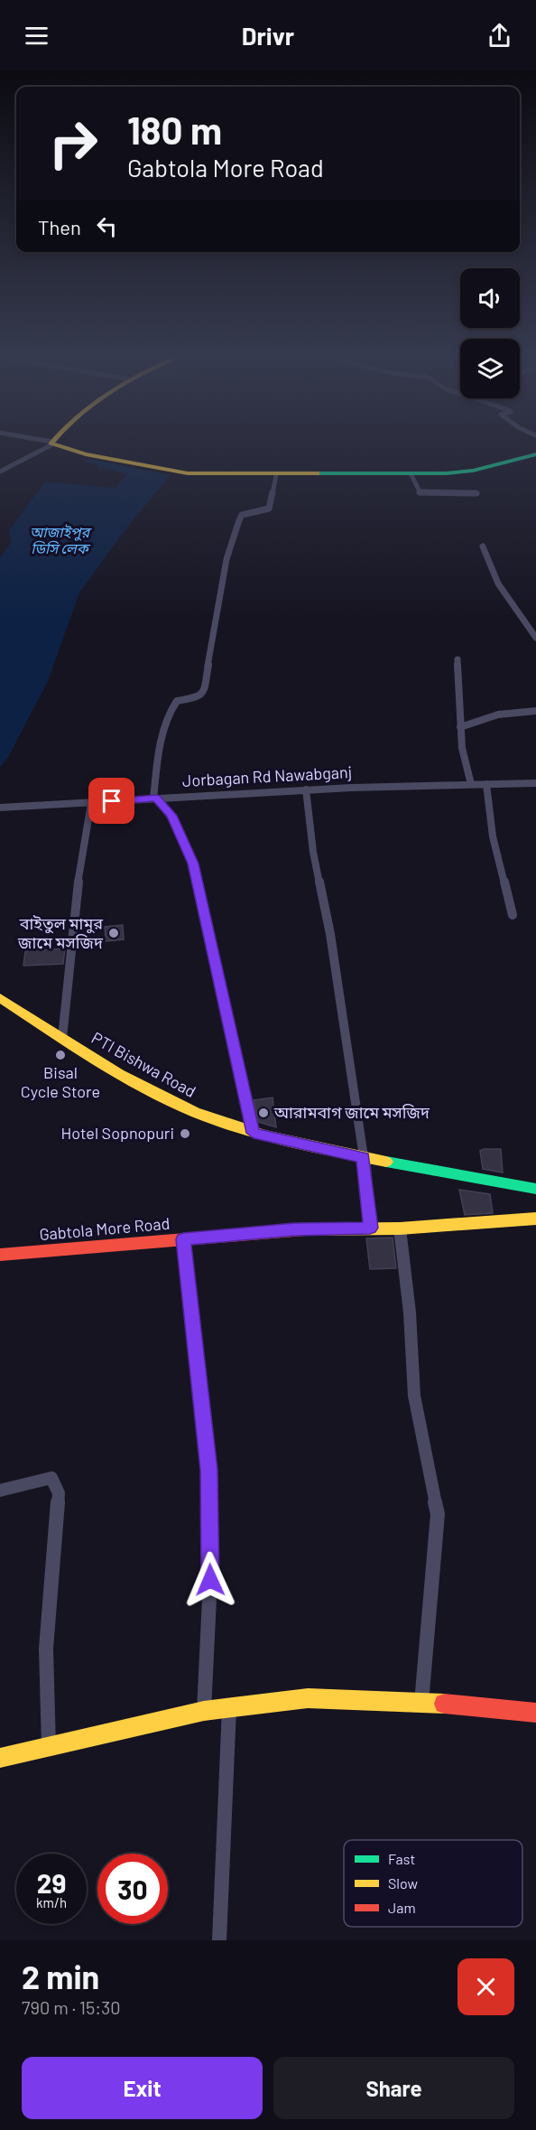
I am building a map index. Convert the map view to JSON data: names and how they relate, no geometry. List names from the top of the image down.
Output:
{
  "streets": {
    "main road": ["PTI Bishwa Road", "Gabtola More Road"],
    "street": ["Jorbagan Rd Nawabganj"]
  },
  "water": ["আজাইপুর ডিসি লেক"],
  "places": [
    "বাইতুল মামুর জামে মসজিদ",
    "Bisal Cycle Store",
    "আরামবাগ জামে মসজিদ",
    "Hotel Sopnopuri"
  ],
  "legend": ["Fast", "Slow", "Jam"],
  "page": {
    "header": "Drivr",
    "turn": ["180 m", "Gabtola More Road"],
    "then": "Then",
    "speed": "29 km/h",
    "limit": "30",
    "heading": ["2 min", "790 m · 15:30"],
    "buttons": ["Exit", "Share"]
  }
}
